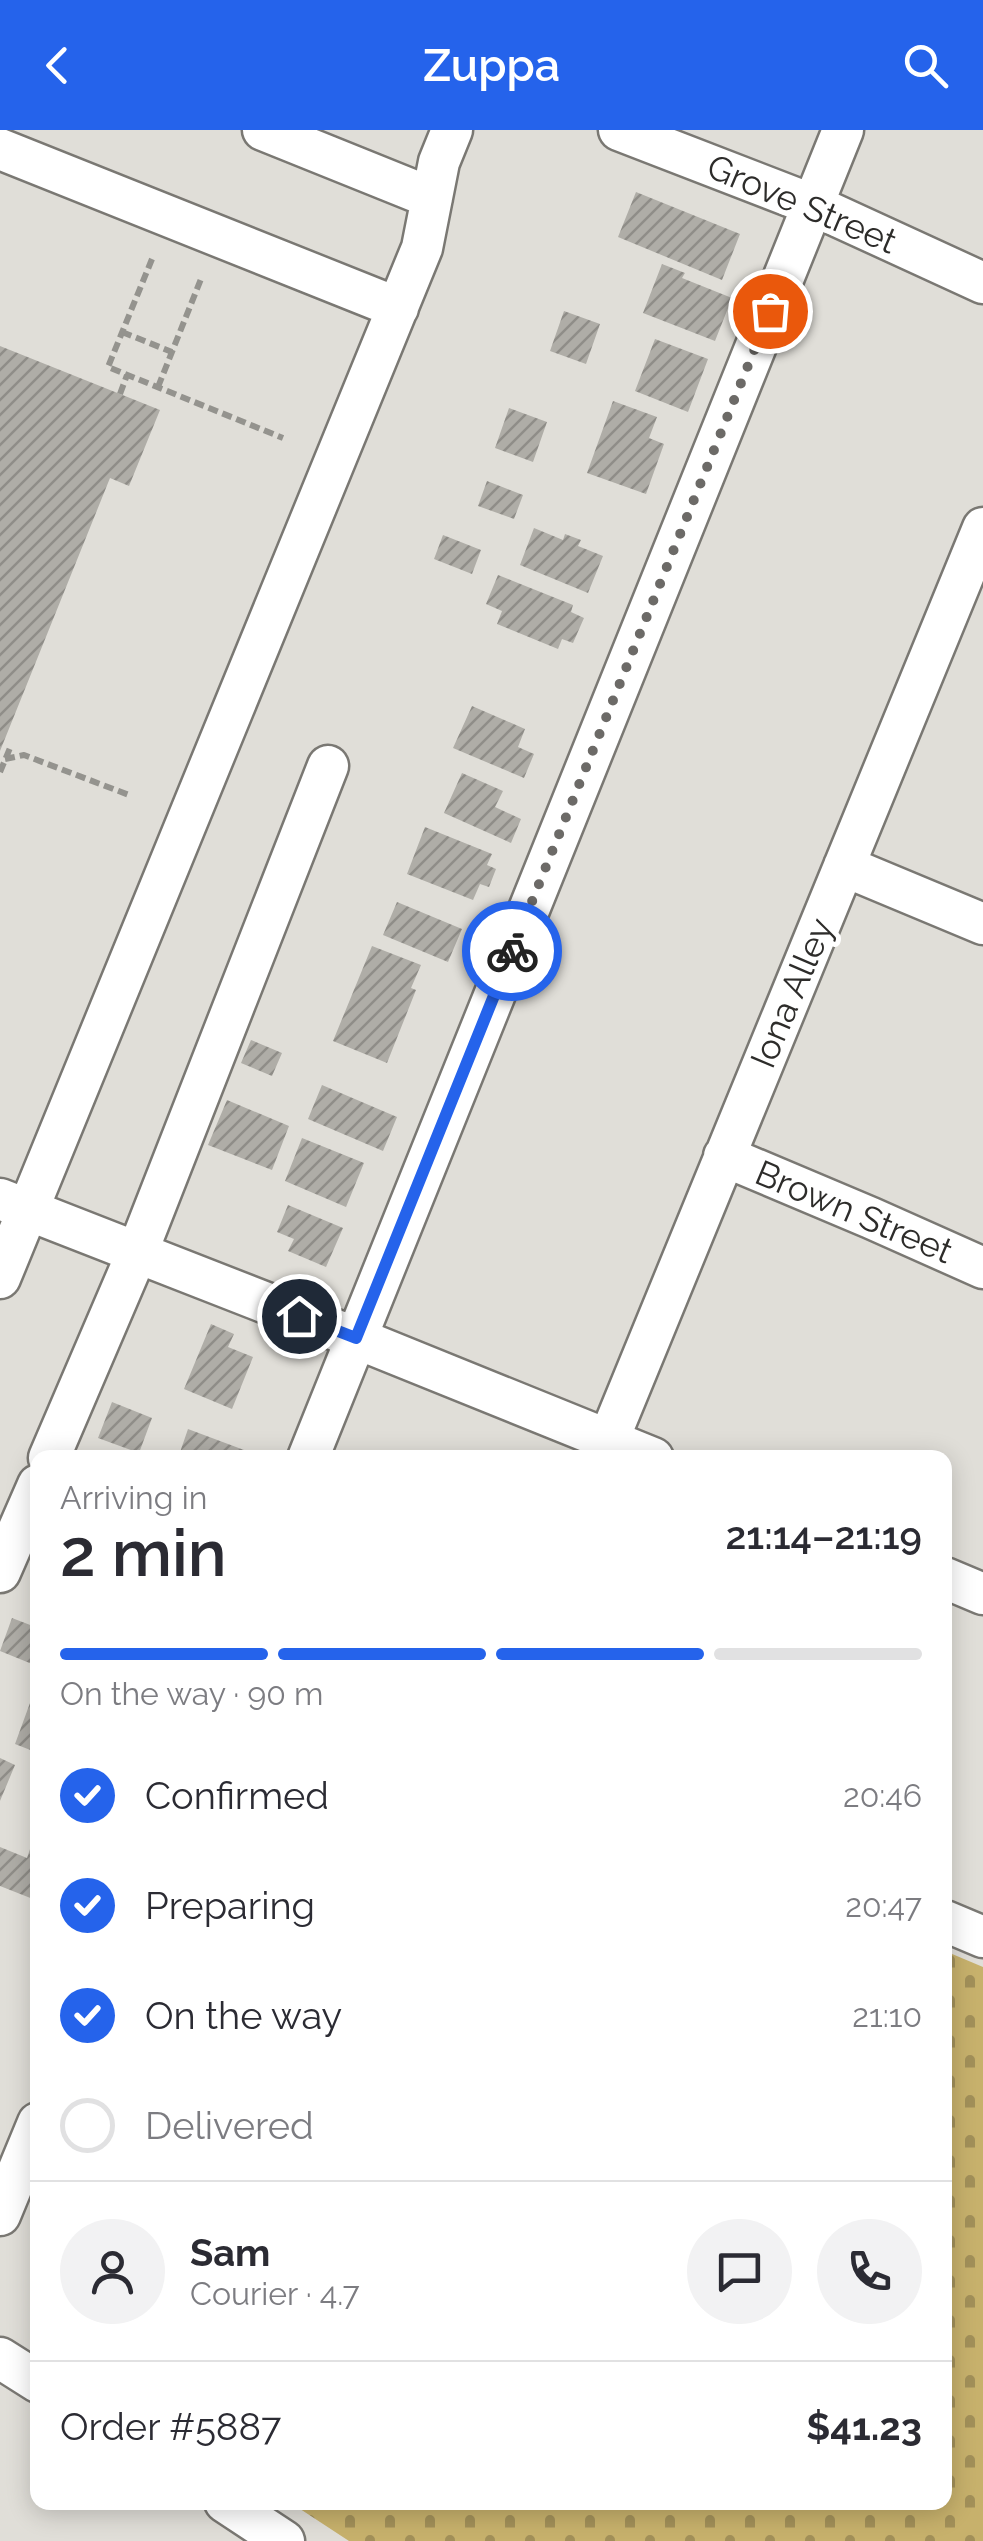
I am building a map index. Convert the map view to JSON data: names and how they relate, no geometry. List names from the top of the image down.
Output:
{
  "streets": {
    "street": ["Grove Street", "Iona Alley", "Brown Street"]
  },
  "crossings": [
    ["Iona Alley", "Brown Street"]
  ],
  "page": {
    "header": "Zuppa",
    "heading": ["2 min", "Arriving in", "21:14–21:19"],
    "panel": [
      "Sam",
      "Courier · 4.7",
      "Order #5887",
      "$41.23"
    ],
    "bar": "On the way · 90 m",
    "list": [
      ["Confirmed", "20:46"],
      ["Preparing", "20:47"],
      ["On the way", "21:10"],
      "Delivered"
    ]
  }
}
